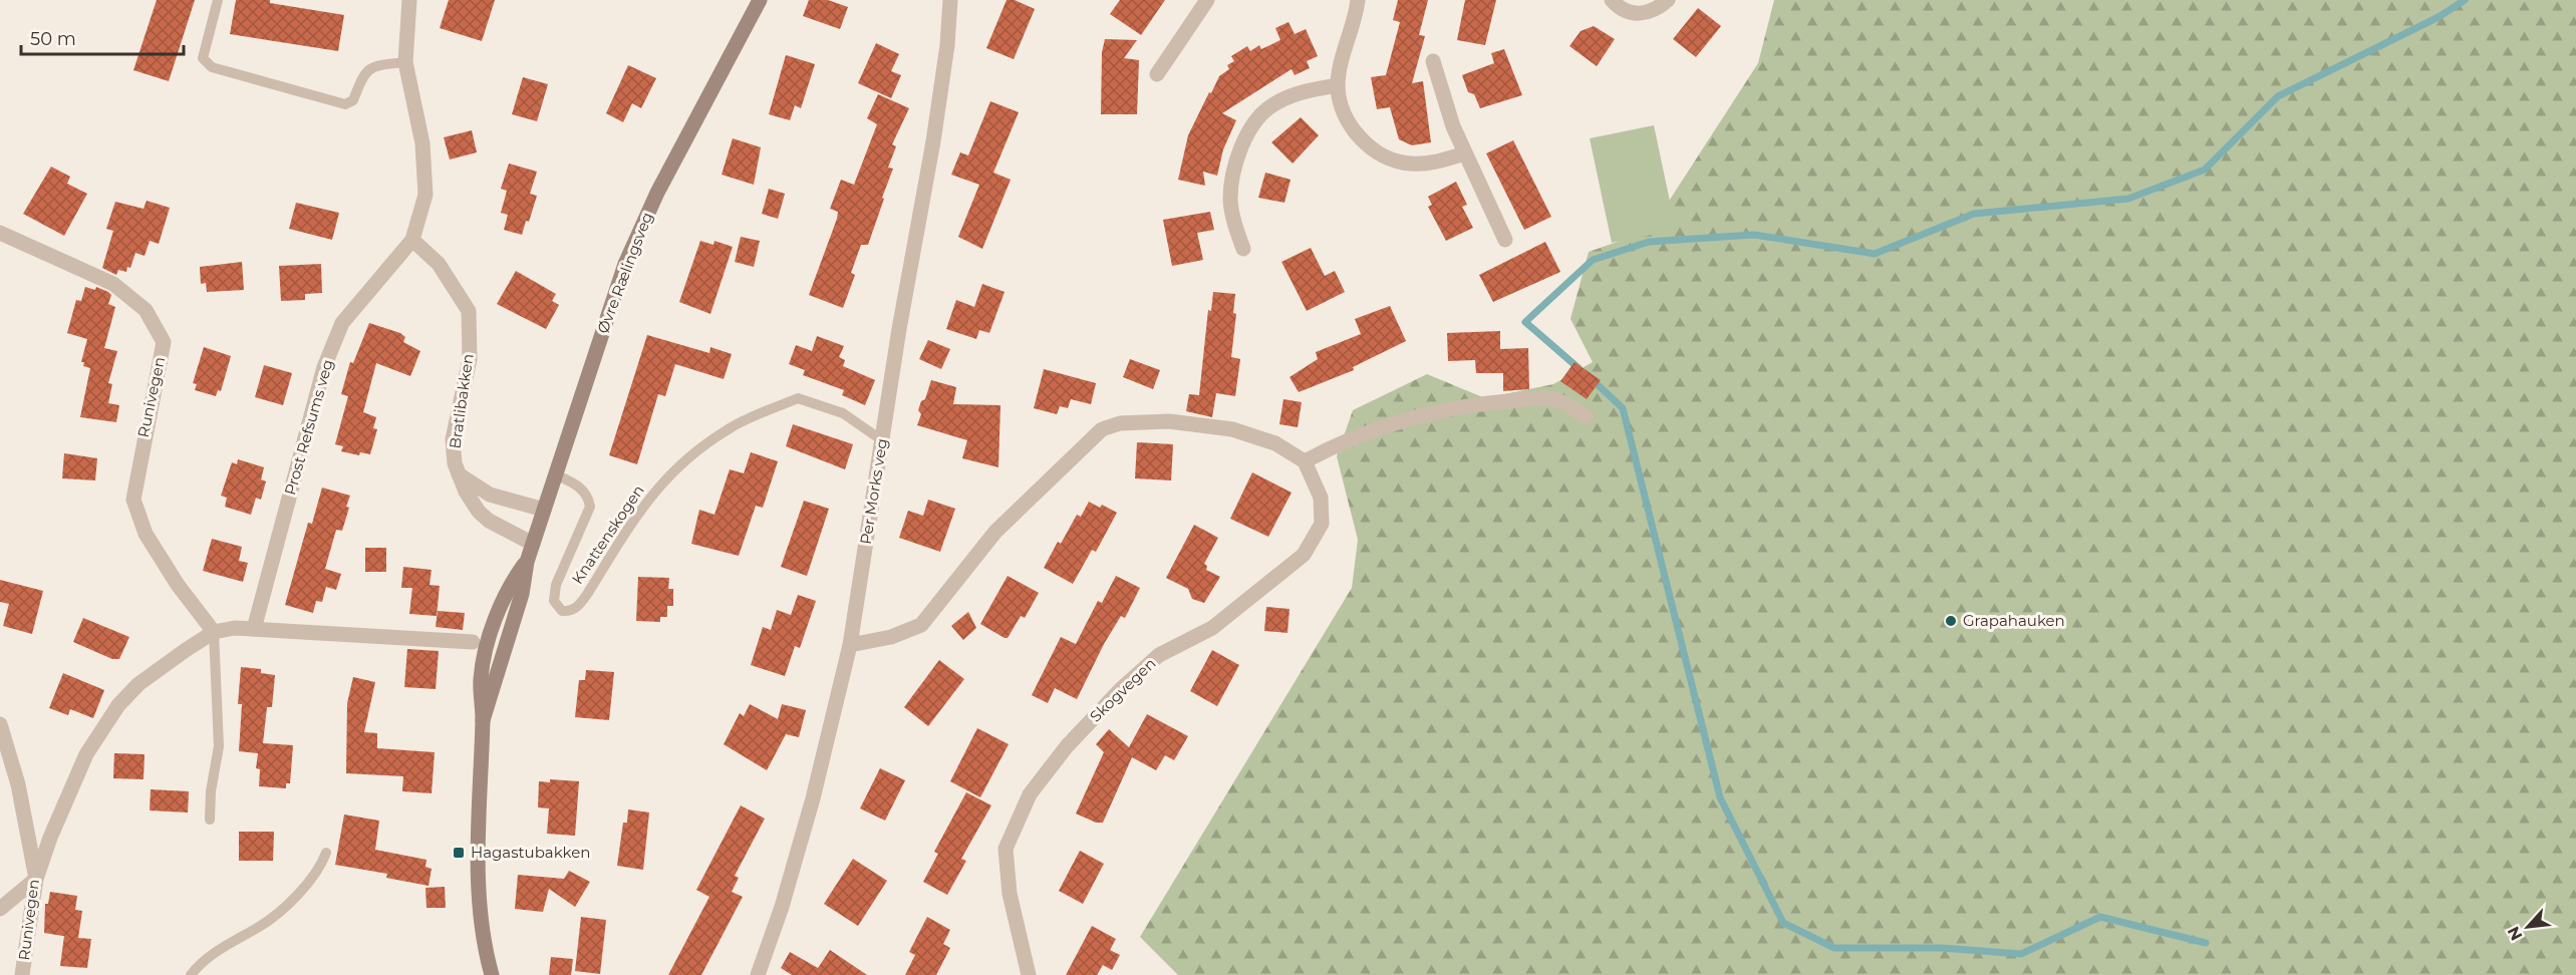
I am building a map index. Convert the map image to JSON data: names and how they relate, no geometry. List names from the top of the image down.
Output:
{
  "streets": {
    "main road": ["Øvre Rælingsveg"],
    "street": [
      "Runivegen",
      "Bratlibakken",
      "Prost Refsums veg",
      "Per Morks veg",
      "Skogvegen"
    ],
    "lane": ["Knattenskogen"]
  },
  "crossings": [
    ["Øvre Rælingsveg", "Bratlibakken"],
    ["Øvre Rælingsveg", "Knattenskogen"],
    ["Bratlibakken", "Prost Refsums veg"],
    ["Per Morks veg", "Knattenskogen"]
  ],
  "places": {
    "other": ["Grapahauken"],
    "transit": ["Hagastubakken"]
  },
  "scale_bar": "50 m",
  "north": "bottom left"
}
